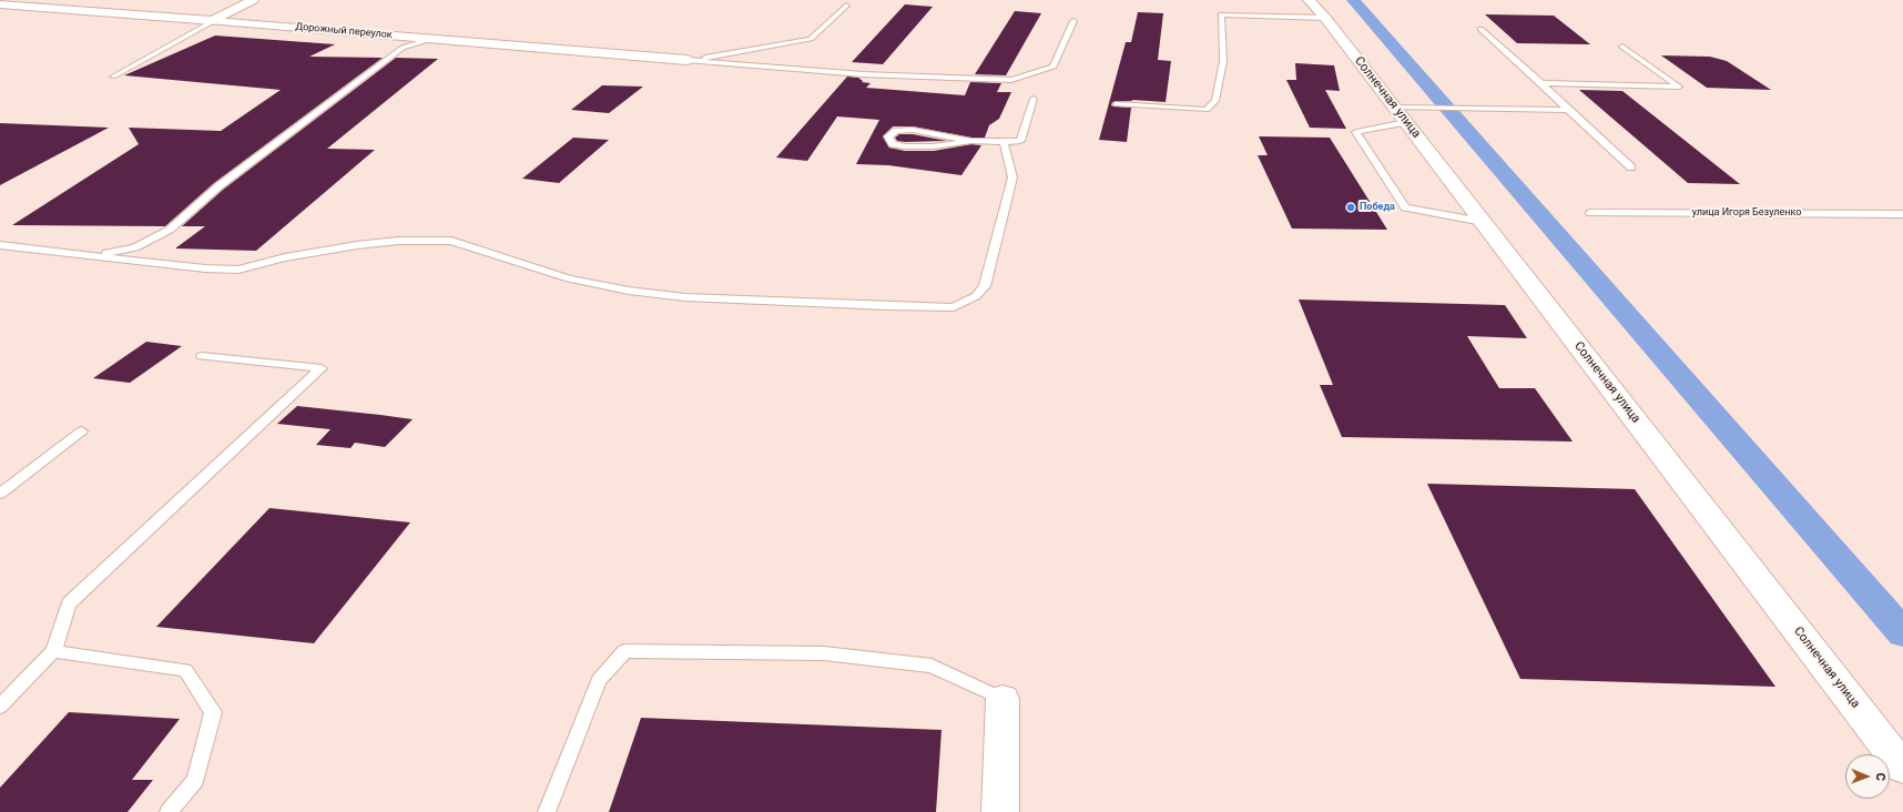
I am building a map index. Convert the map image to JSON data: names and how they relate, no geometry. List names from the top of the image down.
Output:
{
  "streets": {
    "main road": ["Дорожный переулок", "Солнечная улица"],
    "lane": ["улица Игоря Безуленко"]
  },
  "places": ["Победа"],
  "north": "right"
}
